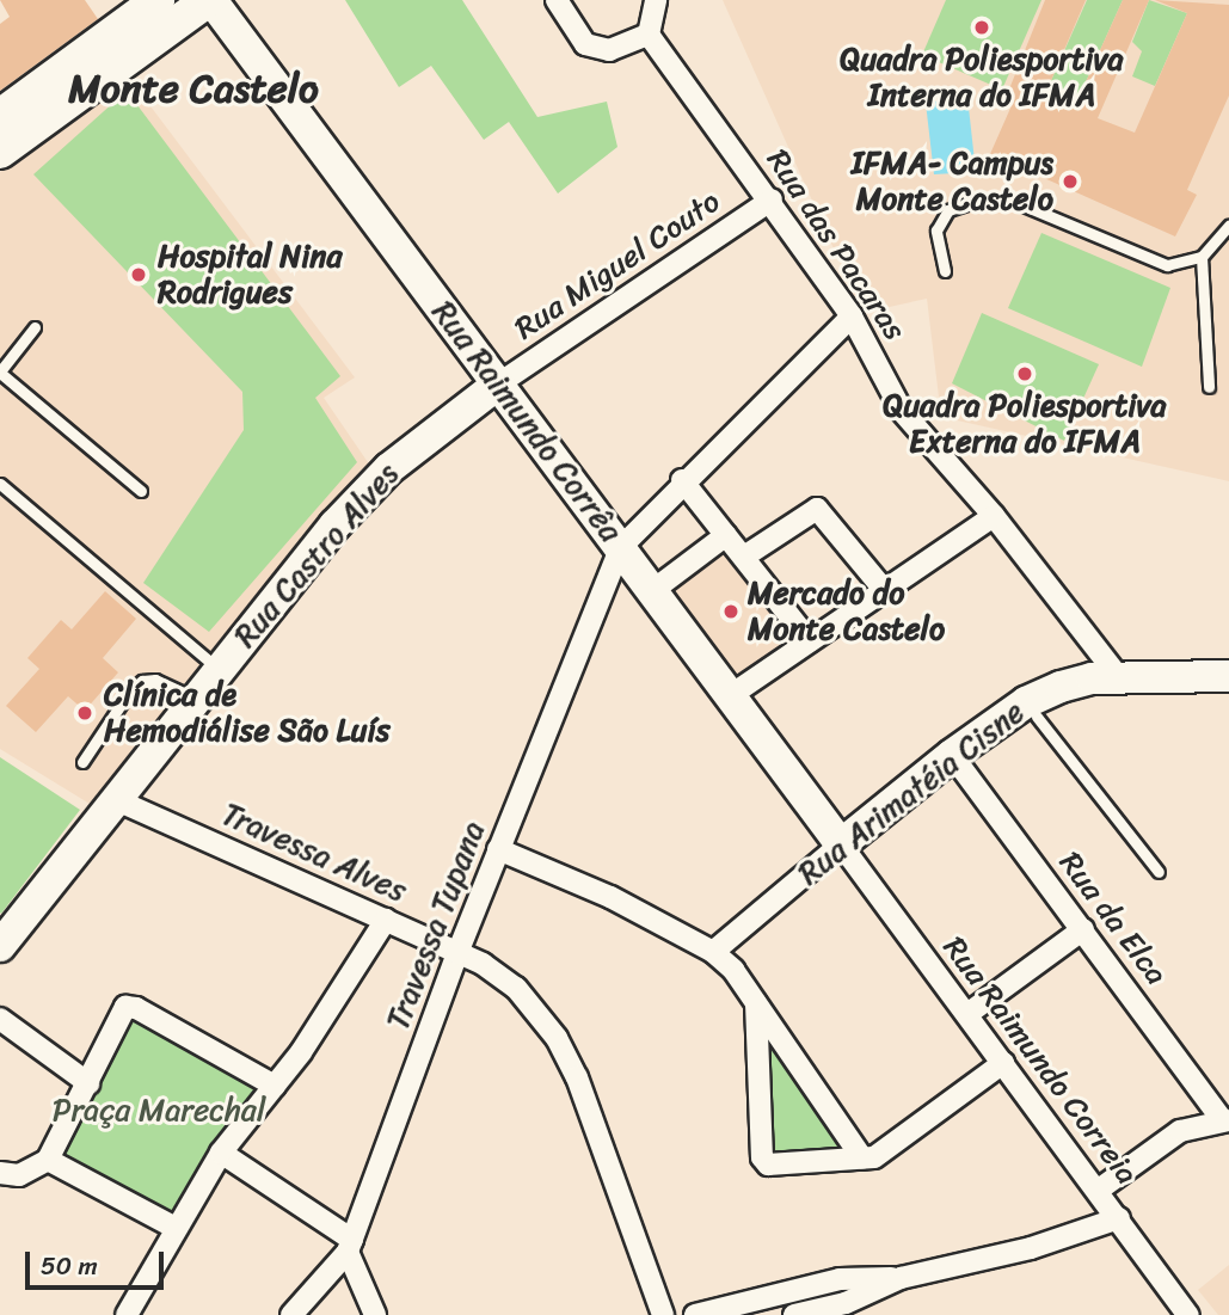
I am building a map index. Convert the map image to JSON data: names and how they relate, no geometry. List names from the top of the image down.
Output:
{
  "streets": {
    "street": [
      "Rua das Pacaras",
      "Rua Miguel Couto",
      "Rua Raimundo Corrêa",
      "Rua Castro Alves",
      "Rua Arimatéia Cisne",
      "Travessa Alves",
      "Rua da Elca",
      "Travessa Tupana",
      "Rua Raimundo Correia"
    ]
  },
  "crossings": [
    ["Rua das Pacaras", "Rua Miguel Couto"],
    ["Rua das Pacaras", "Rua Arimatéia Cisne"],
    ["Rua Miguel Couto", "Rua Raimundo Corrêa"],
    ["Rua Miguel Couto", "Rua Castro Alves"],
    ["Rua Raimundo Corrêa", "Rua Castro Alves"],
    ["Rua Raimundo Corrêa", "Rua Arimatéia Cisne"],
    ["Rua Raimundo Corrêa", "Travessa Tupana"],
    ["Rua Raimundo Corrêa", "Rua Raimundo Correia"],
    ["Rua Castro Alves", "Travessa Alves"],
    ["Rua Arimatéia Cisne", "Rua da Elca"],
    ["Rua Arimatéia Cisne", "Rua Raimundo Correia"],
    ["Travessa Alves", "Travessa Tupana"]
  ],
  "districts": ["Monte Castelo"],
  "parks": ["Praça Marechal"],
  "places": [
    "Quadra Poliesportiva Interna do IFMA",
    "IFMA- Campus Monte Castelo",
    "Hospital Nina Rodrigues",
    "Quadra Poliesportiva Externa do IFMA",
    "Mercado do Monte Castelo",
    "Clínica de Hemodiálise São Luís"
  ],
  "scale_bar": "50 m"
}
